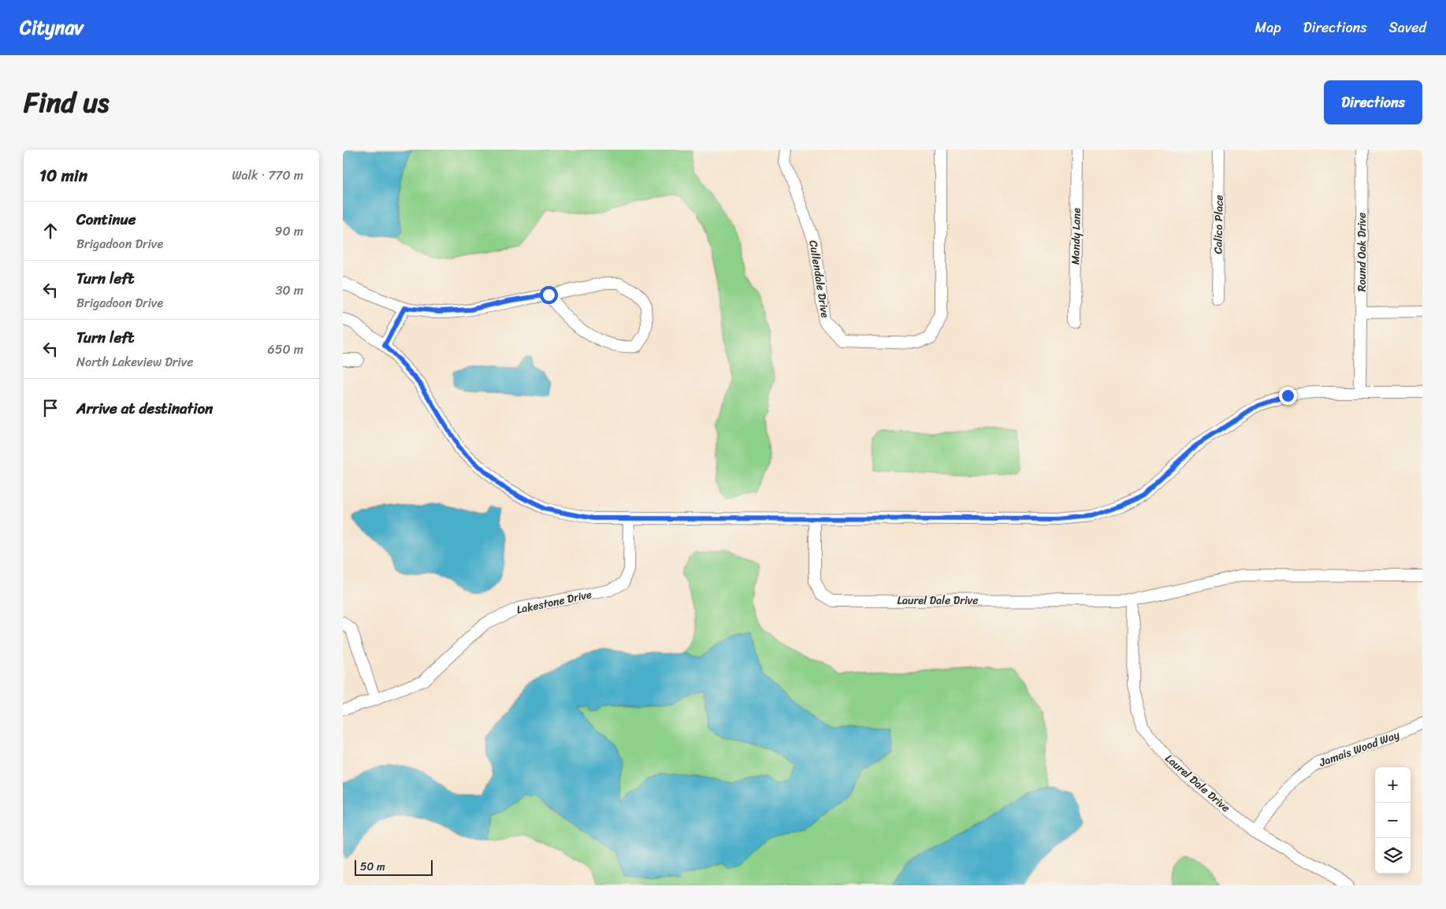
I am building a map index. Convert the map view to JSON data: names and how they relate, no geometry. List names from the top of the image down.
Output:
{
  "streets": {
    "street": [
      "Calico Place",
      "Mandy Lane",
      "Round Oak Drive",
      "Cullendale Drive",
      "Laurel Dale Drive",
      "Lakestone Drive",
      "Jamais Wood Way"
    ]
  },
  "crossings": [
    ["Laurel Dale Drive", "Jamais Wood Way"]
  ],
  "scale_bar": "50 m",
  "page": {
    "header": "Citynav",
    "nav": ["Map", "Directions", "Saved"],
    "title": "Find us",
    "buttons": "Directions",
    "heading": ["10 min", "Walk · 770 m"],
    "list": [
      ["Continue", "Brigadoon Drive", "90 m"],
      ["Turn left", "Brigadoon Drive", "30 m"],
      ["Turn left", "North Lakeview Drive", "650 m"],
      "Arrive at destination"
    ],
    "map_buttons": ["+", "−"],
    "scale": "50 m"
  }
}
